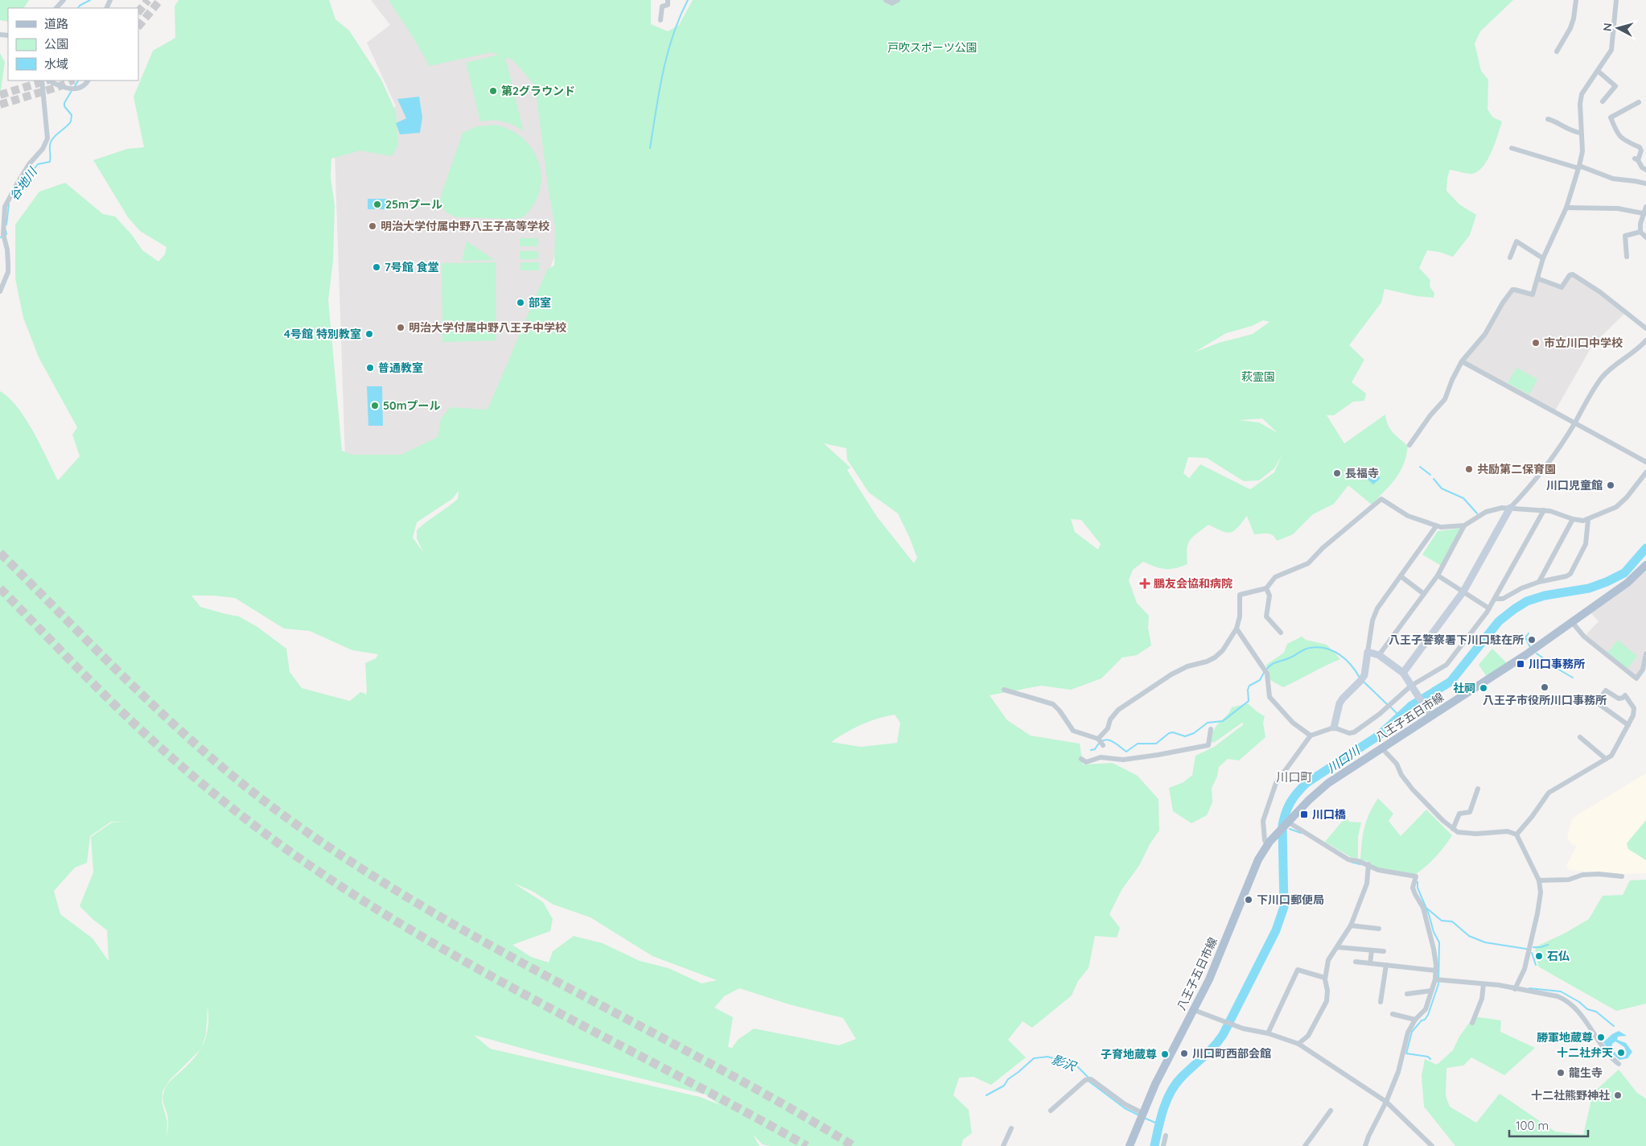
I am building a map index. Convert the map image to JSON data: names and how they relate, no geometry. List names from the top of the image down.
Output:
{
  "streets": {
    "main road": ["八王子五日市線"]
  },
  "districts": ["川口町"],
  "water": ["谷地川", "川口川", "影沢"],
  "parks": ["戸吹スポーツ公園", "萩霊園"],
  "places": {
    "other": [
      "第2グラウンド",
      "25mプール",
      "明治大学付属中野八王子高等学校",
      "7号館 食堂",
      "部室",
      "明治大学付属中野八王子中学校",
      "4号館 特別教室",
      "市立川口中学校",
      "普通教室",
      "50mプール",
      "共励第二保育園",
      "長福寺",
      "川口児童館",
      "八王子警察署下川口駐在所",
      "八王子市役所川口事務所",
      "社祠",
      "下川口郵便局",
      "石仏",
      "勝軍地蔵尊",
      "十二社弁天",
      "川口町西部会館",
      "子育地蔵尊",
      "龍生寺",
      "十二社熊野神社"
    ],
    "health": ["鵬友会協和病院"],
    "transit": ["川口事務所", "川口橋"]
  },
  "legend": ["道路", "公園", "水域"],
  "scale_bar": "100 m",
  "north": "left"
}
